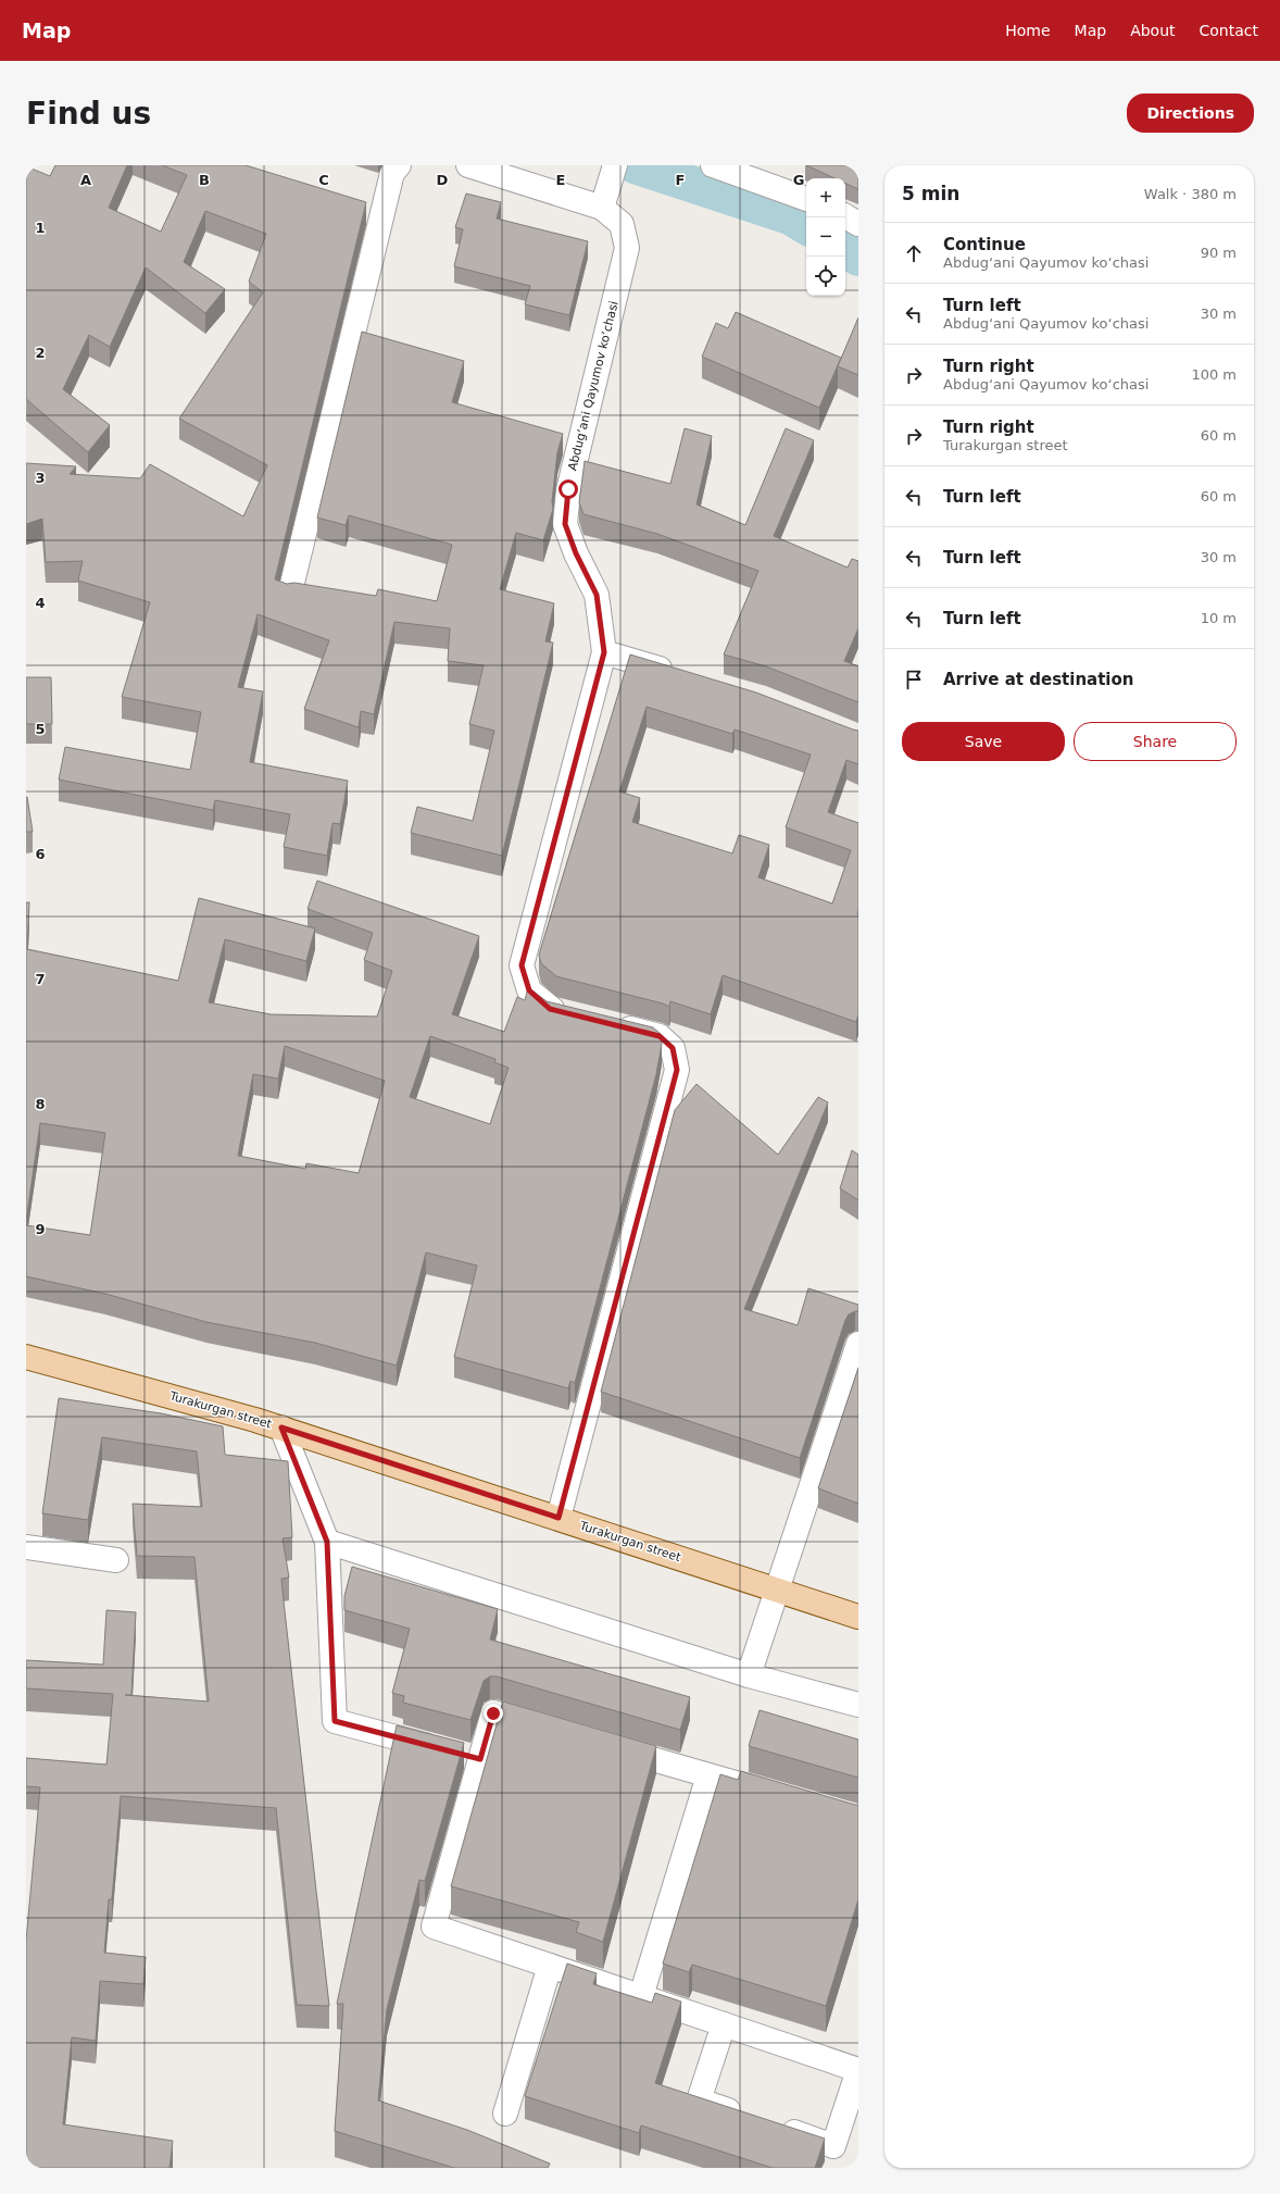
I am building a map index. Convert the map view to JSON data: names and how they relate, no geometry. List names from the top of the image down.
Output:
{
  "streets": {
    "main road": ["Turakurgan street"],
    "street": ["Abdug‘ani Qayumov ko‘chasi"]
  },
  "page": {
    "header": "Map",
    "nav": [
      "Home",
      "Map",
      "About",
      "Contact"
    ],
    "buttons": [
      "Directions",
      ["Save", "Share"]
    ],
    "title": "Find us",
    "heading": ["5 min", "Walk · 380 m"],
    "map_buttons": ["+", "−"],
    "list": [
      ["Continue", "Abdug‘ani Qayumov ko‘chasi", "90 m"],
      ["Turn left", "Abdug‘ani Qayumov ko‘chasi", "30 m"],
      ["Turn right", "Abdug‘ani Qayumov ko‘chasi", "100 m"],
      ["Turn right", "Turakurgan street", "60 m"],
      ["Turn left", "60 m"],
      ["Turn left", "30 m"],
      ["Turn left", "10 m"],
      "Arrive at destination"
    ]
  },
  "grid": {
    "columns": [
      "A",
      "B",
      "C",
      "D",
      "E",
      "F",
      "G"
    ],
    "rows": [
      "1",
      "2",
      "3",
      "4",
      "5",
      "6",
      "7",
      "8",
      "9"
    ]
  }
}
